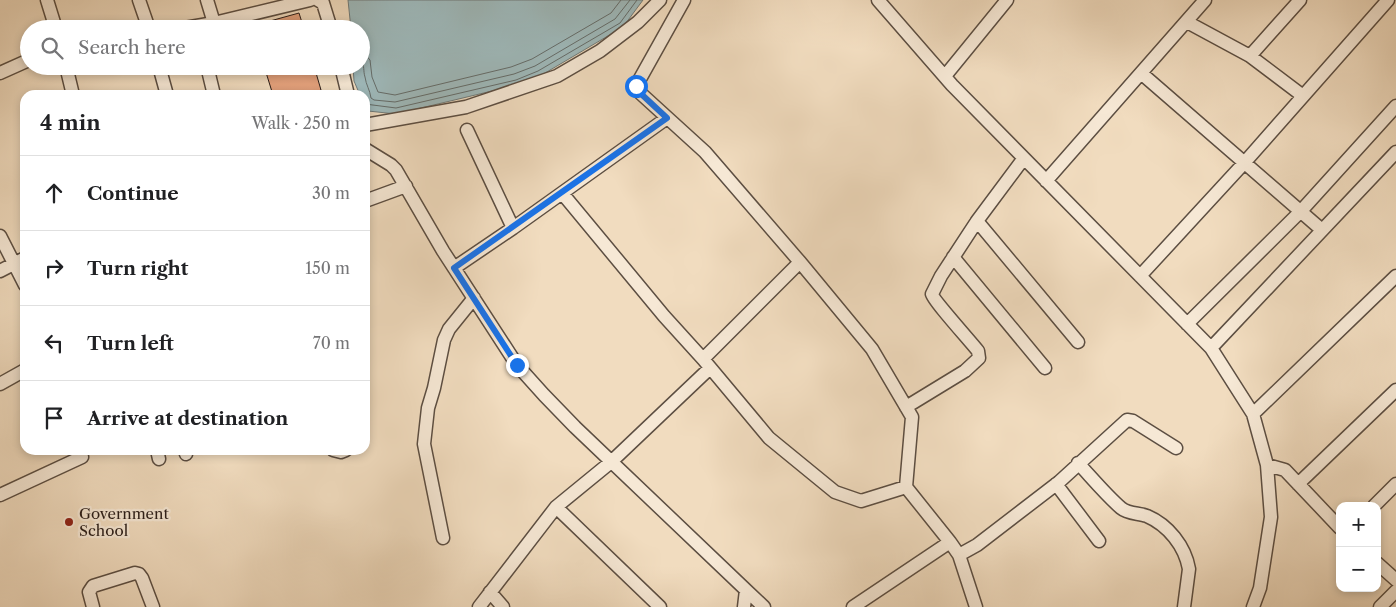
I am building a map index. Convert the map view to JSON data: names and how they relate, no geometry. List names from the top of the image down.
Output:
{
  "places": ["Government School"],
  "page": {
    "search": "Search here",
    "heading": ["4 min", "Walk · 250 m"],
    "list": [
      ["Continue", "30 m"],
      ["Turn right", "150 m"],
      ["Turn left", "70 m"],
      "Arrive at destination"
    ],
    "map_buttons": ["+", "−"]
  }
}
